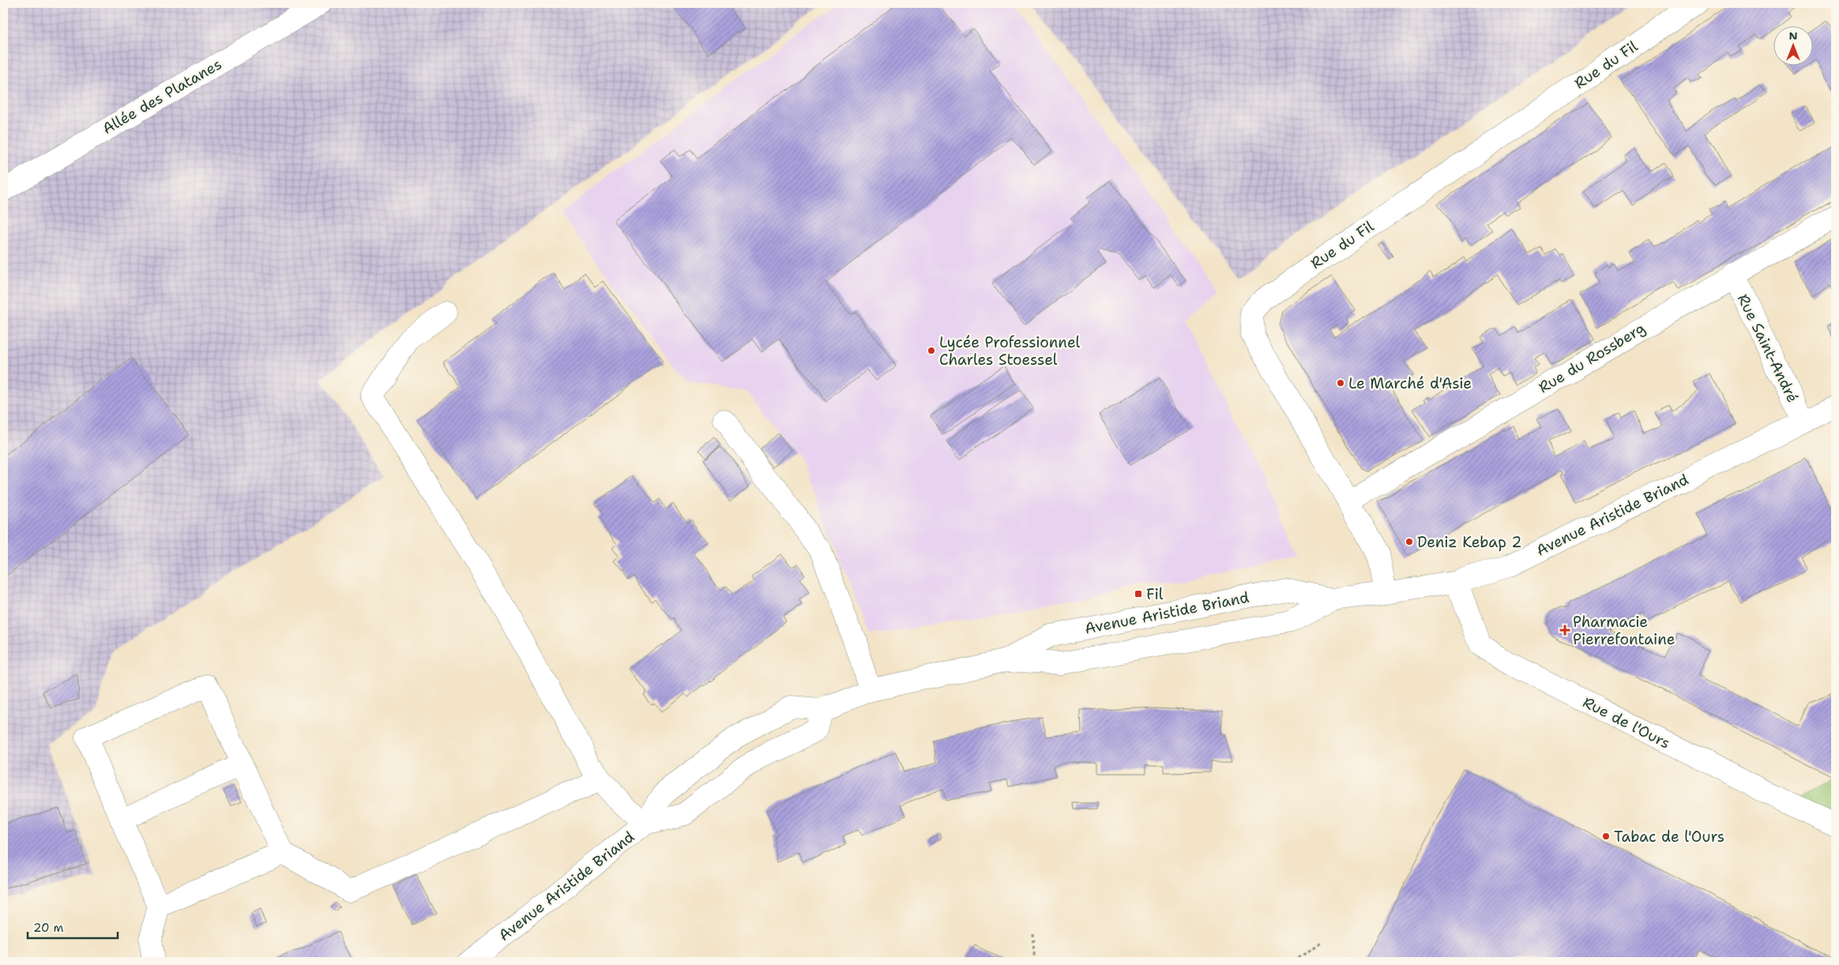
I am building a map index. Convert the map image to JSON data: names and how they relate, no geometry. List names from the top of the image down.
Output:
{
  "streets": {
    "street": [
      "Rue du Fil",
      "Allée des Platanes",
      "Rue Saint-André",
      "Rue du Rossberg",
      "Avenue Aristide Briand",
      "Rue de l'Ours"
    ]
  },
  "crossings": [
    ["Rue du Fil", "Rue du Rossberg"],
    ["Rue du Fil", "Avenue Aristide Briand"],
    ["Rue Saint-André", "Rue du Rossberg"],
    ["Rue Saint-André", "Avenue Aristide Briand"],
    ["Avenue Aristide Briand", "Rue de l'Ours"]
  ],
  "places": {
    "other": [
      "Lycée Professionnel Charles Stoessel",
      "Le Marché d'Asie",
      "Deniz Kebap 2",
      "Tabac de l'Ours"
    ],
    "transit": ["Fil"],
    "health": ["Pharmacie Pierrefontaine"]
  },
  "scale_bar": "20 m",
  "north": "top"
}
